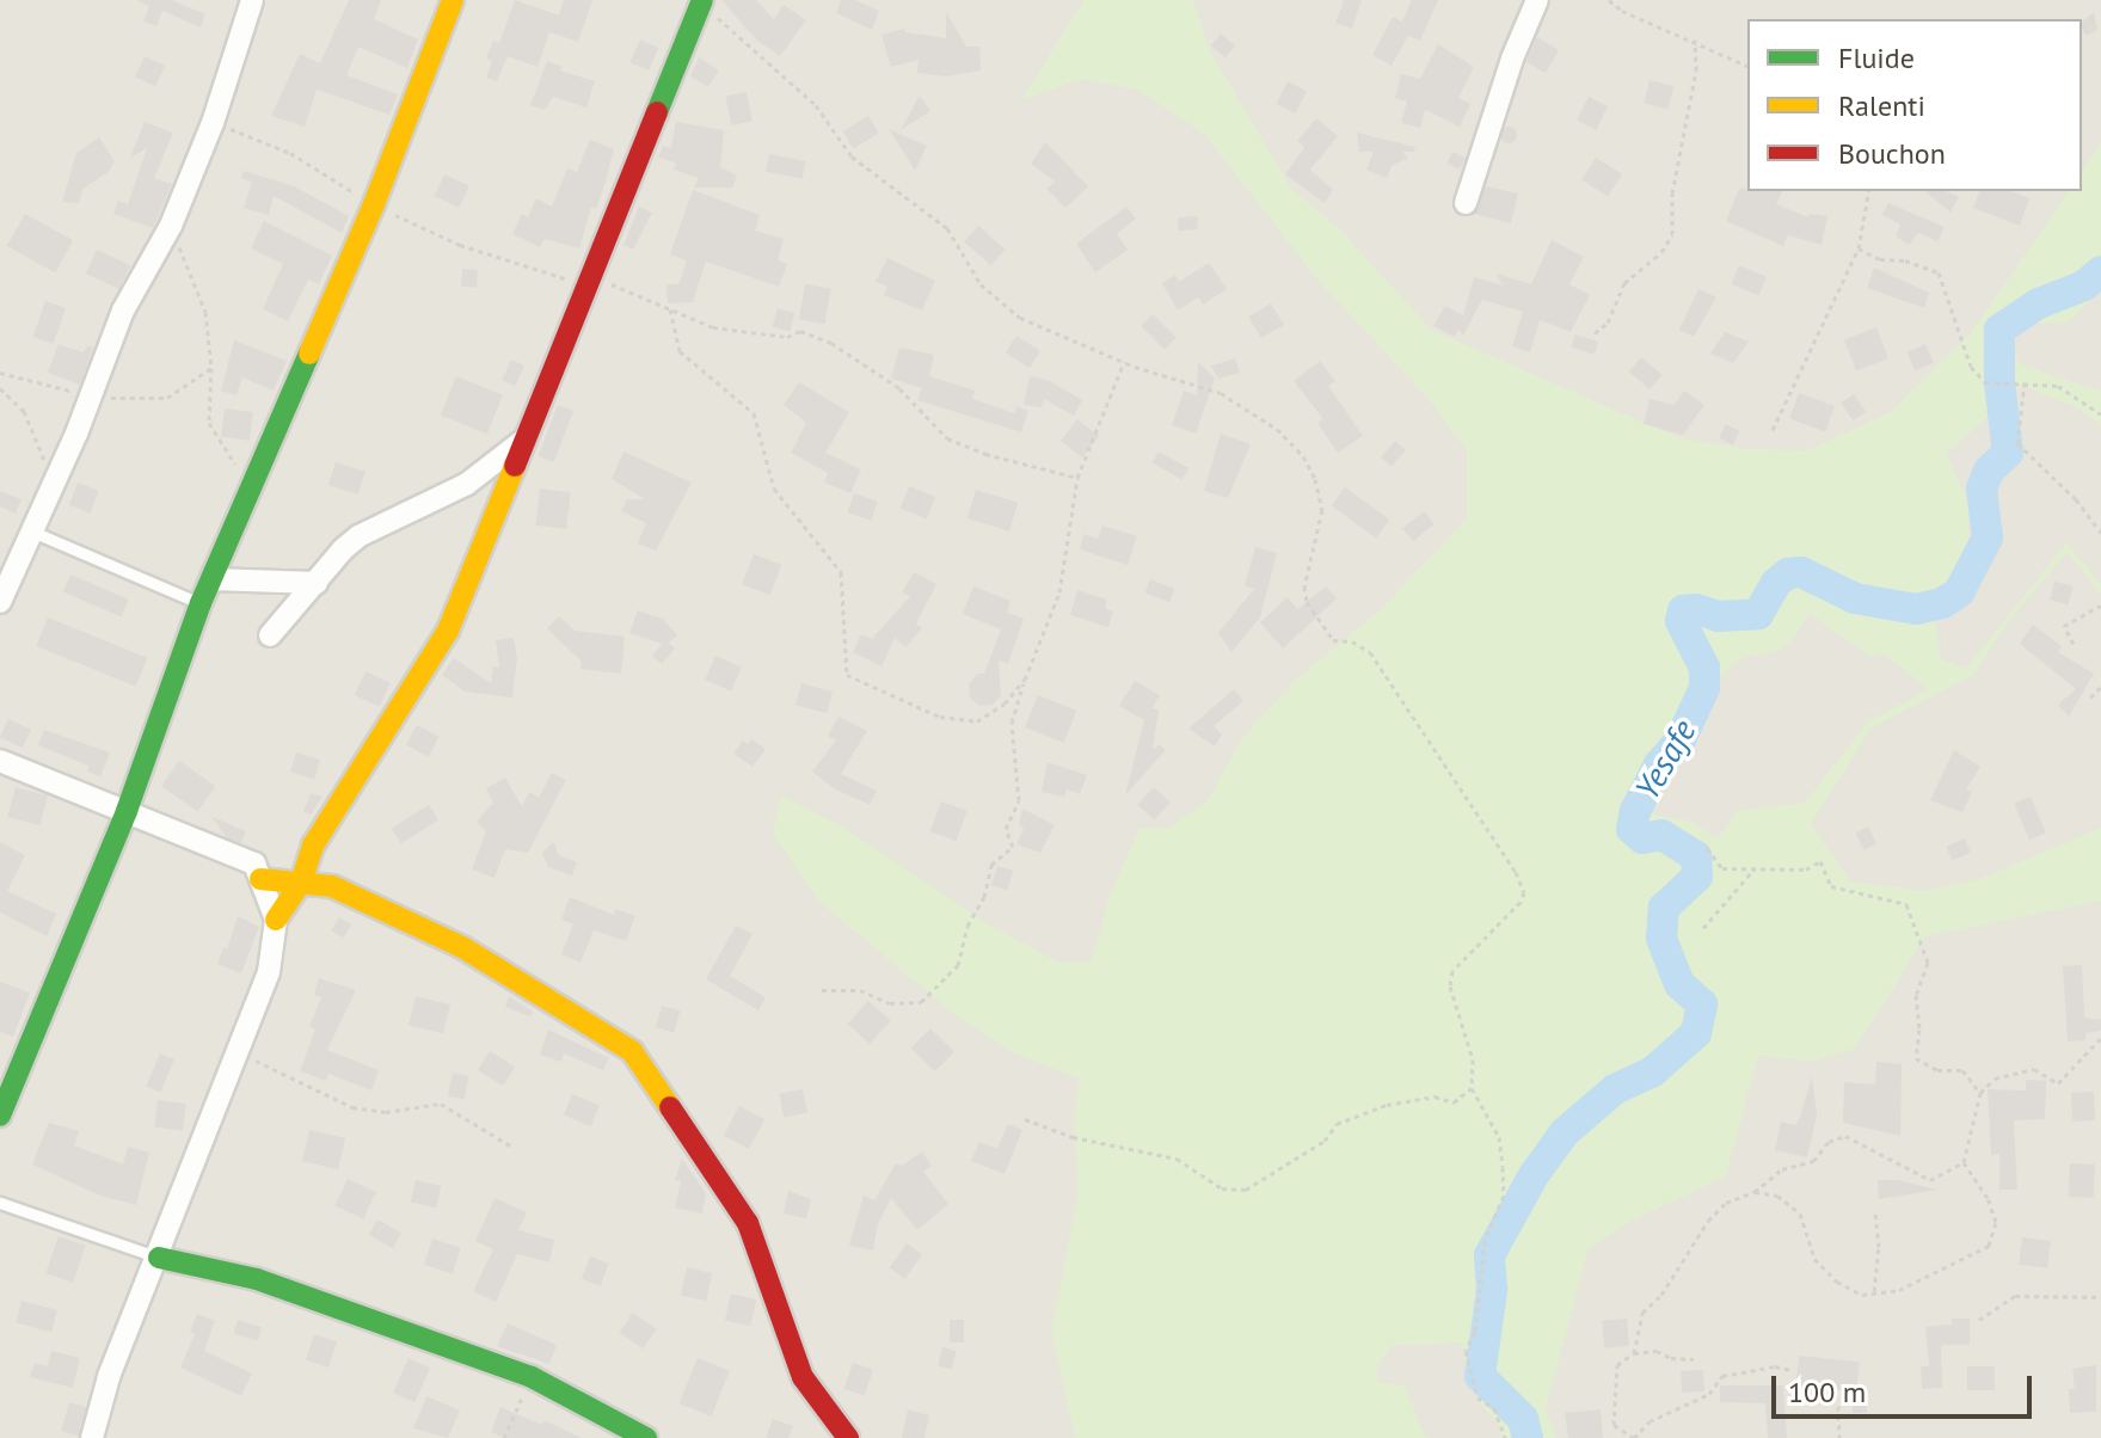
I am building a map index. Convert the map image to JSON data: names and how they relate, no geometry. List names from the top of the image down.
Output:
{
  "water": ["Yesafe"],
  "legend": ["Fluide", "Ralenti", "Bouchon"],
  "scale_bar": "100 m"
}
